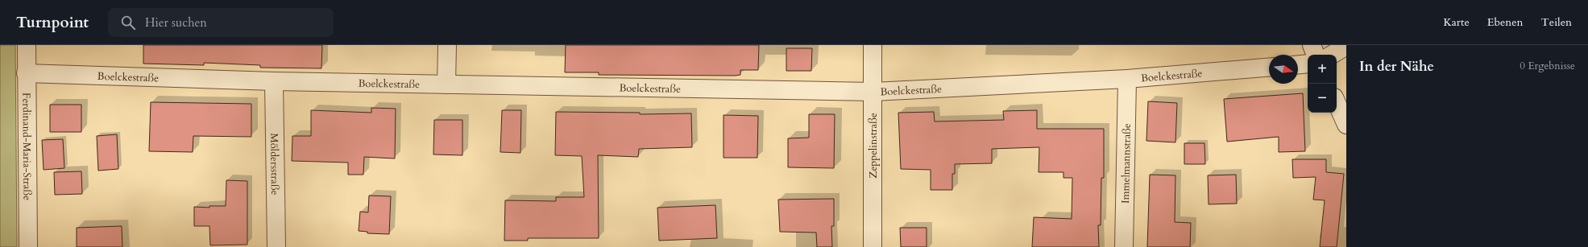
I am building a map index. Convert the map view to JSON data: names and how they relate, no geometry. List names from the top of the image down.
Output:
{
  "streets": {
    "street": [
      "Boelckestraße",
      "Zeppelinstraße",
      "Ferdinand-Maria-Straße",
      "Immelmannstraße",
      "Möldersstraße"
    ]
  },
  "crossings": [
    ["Boelckestraße", "Zeppelinstraße"],
    ["Boelckestraße", "Ferdinand-Maria-Straße"],
    ["Boelckestraße", "Immelmannstraße"],
    ["Boelckestraße", "Möldersstraße"]
  ],
  "north": "right",
  "page": {
    "header": "Turnpoint",
    "search": "Hier suchen",
    "nav": ["Karte", "Ebenen", "Teilen"],
    "heading": ["In der Nähe", "0 Ergebnisse"],
    "map_buttons": ["+", "−"]
  }
}
